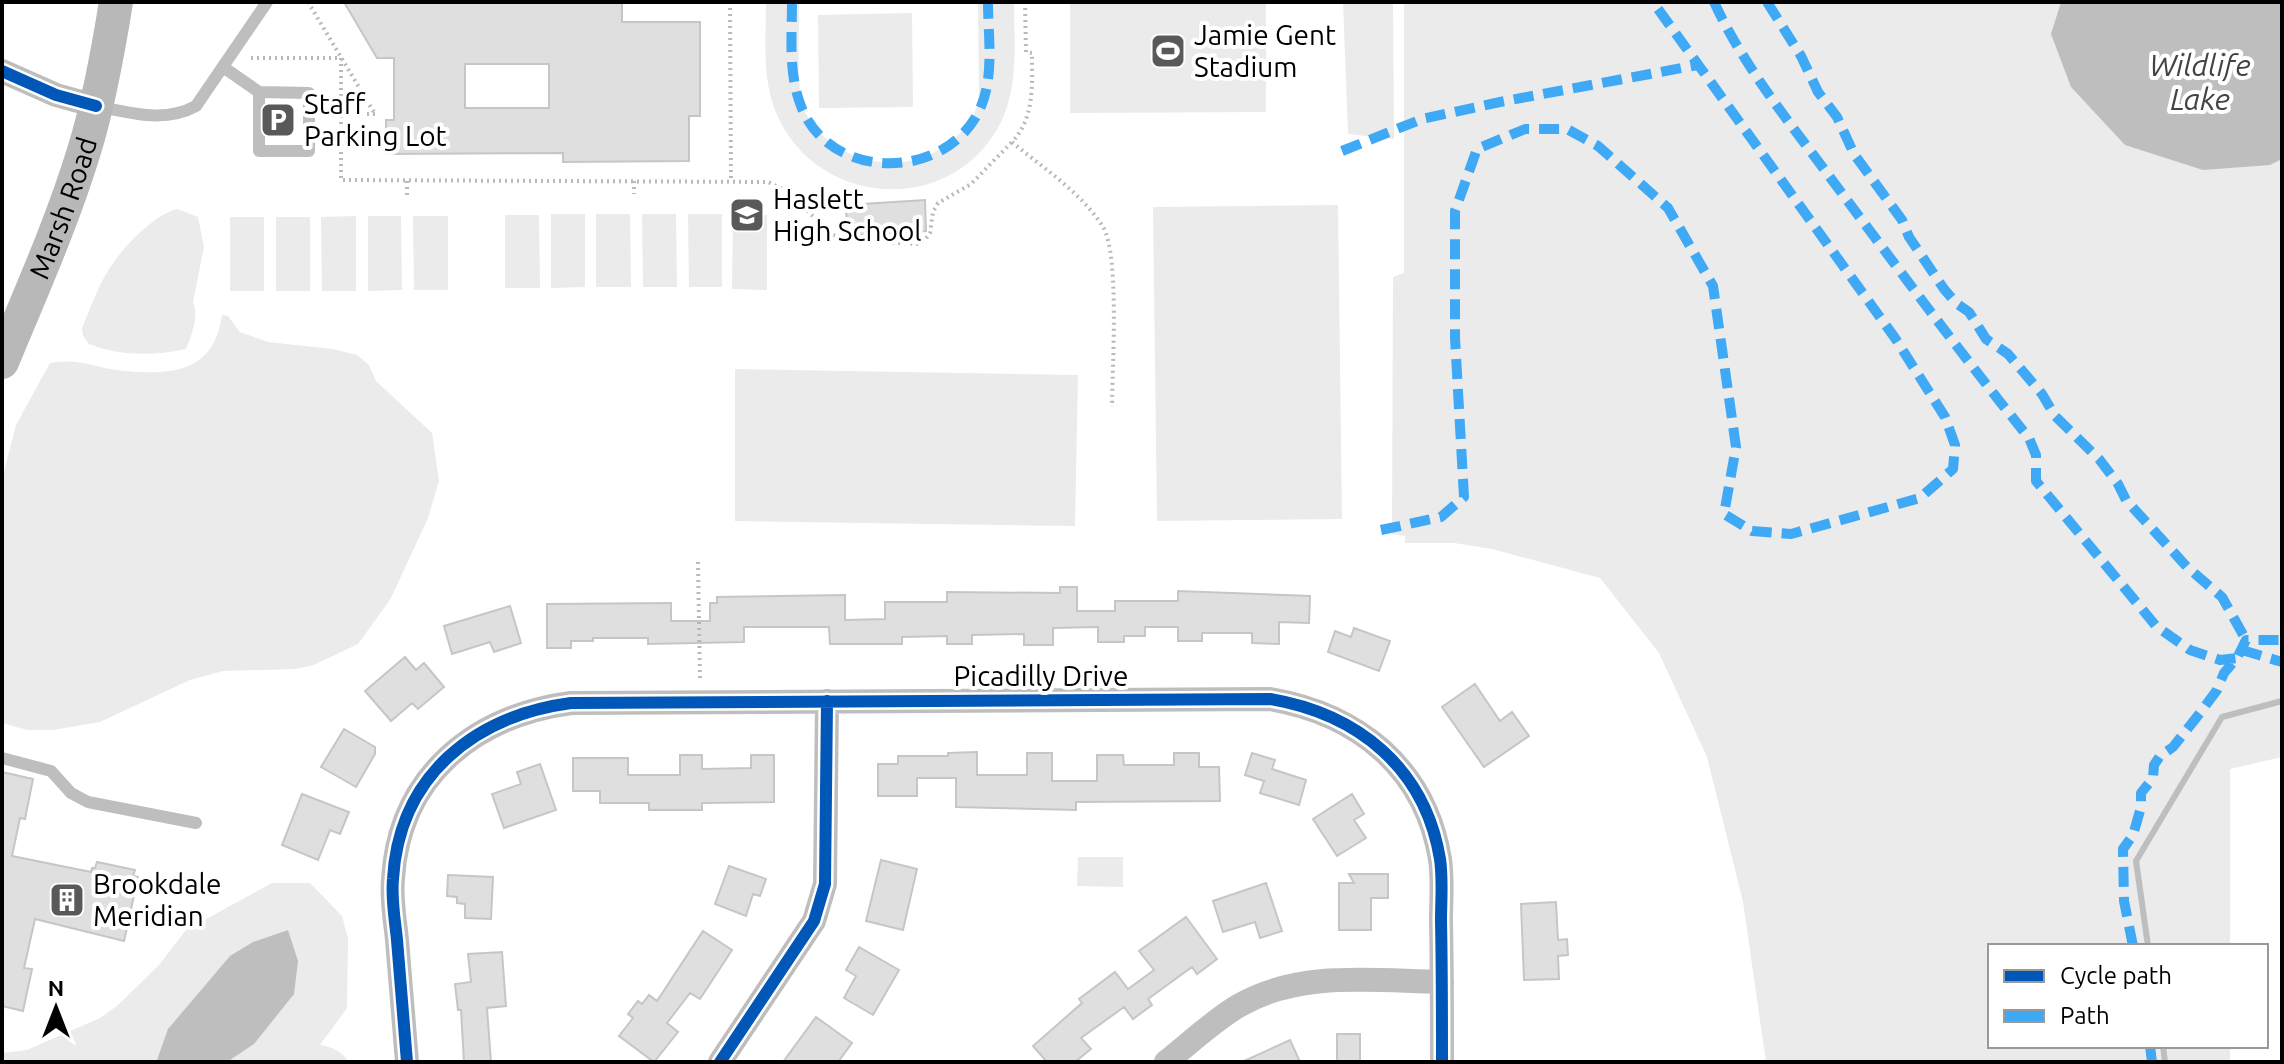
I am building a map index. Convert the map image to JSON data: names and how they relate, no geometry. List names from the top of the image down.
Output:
{
  "streets": {
    "main road": ["Marsh Road"],
    "street": ["Picadilly Drive"]
  },
  "water": ["Wildlife Lake"],
  "places": {
    "sports": ["Jamie Gent Stadium"],
    "parking": ["Staff Parking Lot"],
    "school or university": ["Haslett High School"],
    "building": ["Brookdale Meridian"]
  },
  "legend": ["Cycle path", "Path"],
  "north": "top"
}
